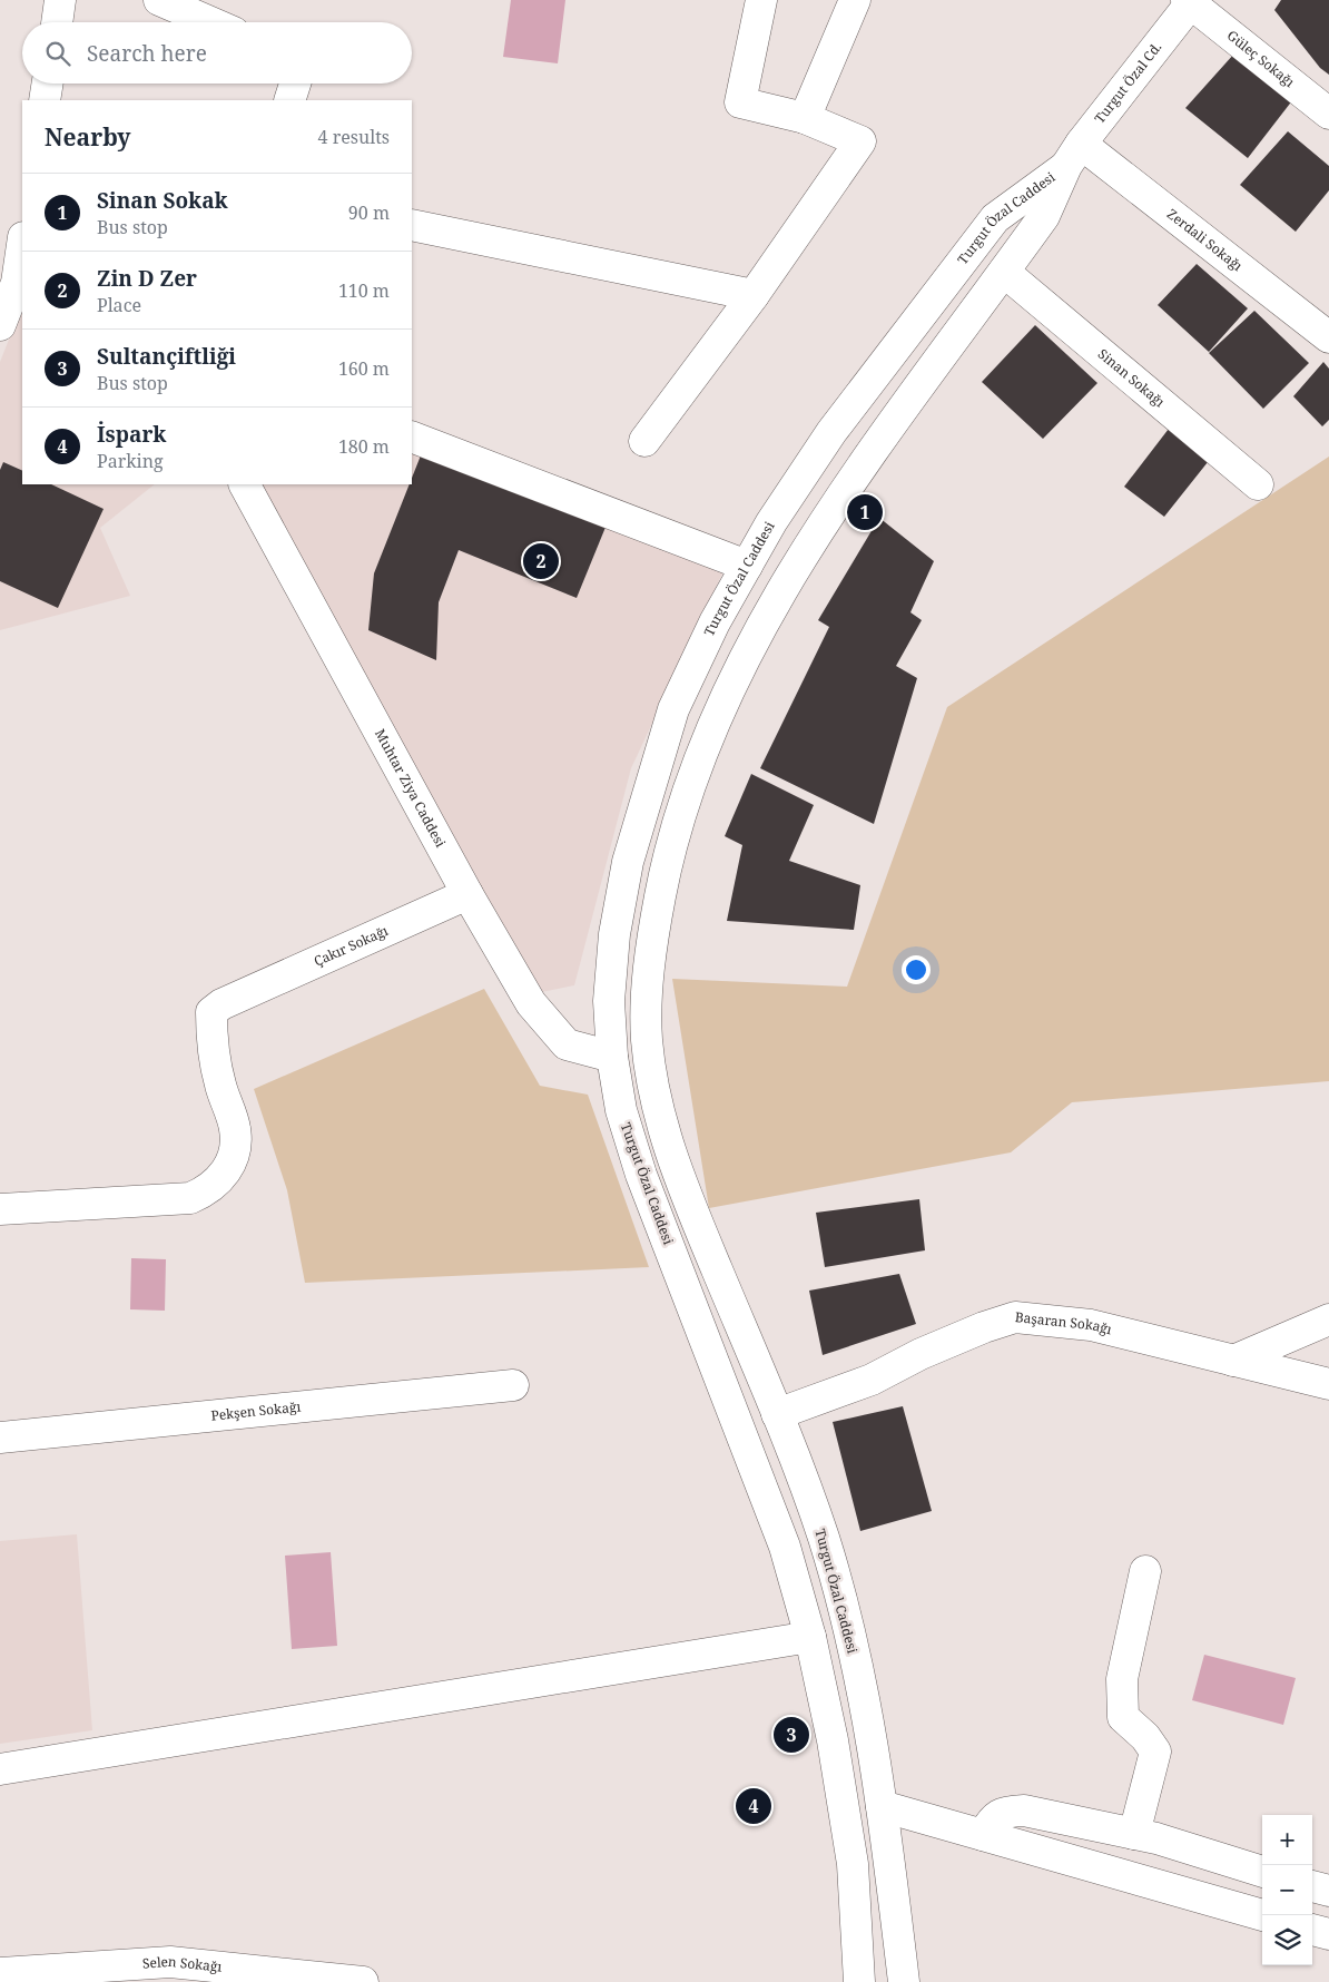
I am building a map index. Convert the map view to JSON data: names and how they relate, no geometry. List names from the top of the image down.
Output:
{
  "streets": {
    "street": [
      "Güleç Sokağı",
      "Turgut Özal Cd.",
      "Turgut Özal Caddesi",
      "Zerdali Sokağı",
      "Sinan Sokağı",
      "Muhtar Ziya Caddesi",
      "Çakır Sokağı",
      "Başaran Sokağı",
      "Pekşen Sokağı",
      "Selen Sokağı"
    ]
  },
  "crossings": [
    ["Güleç Sokağı", "Turgut Özal Cd."],
    ["Turgut Özal Cd.", "Turgut Özal Caddesi"],
    ["Turgut Özal Cd.", "Zerdali Sokağı"],
    ["Turgut Özal Caddesi", "Zerdali Sokağı"],
    ["Turgut Özal Caddesi", "Sinan Sokağı"],
    ["Turgut Özal Caddesi", "Muhtar Ziya Caddesi"],
    ["Turgut Özal Caddesi", "Başaran Sokağı"],
    ["Muhtar Ziya Caddesi", "Çakır Sokağı"]
  ],
  "page": {
    "search": "Search here",
    "heading": ["Nearby", "4 results"],
    "list": [
      {
        "mark": "1",
        "name": "Sinan Sokak",
        "note": "Bus stop",
        "value": "90 m"
      },
      {
        "mark": "2",
        "name": "Zin D Zer",
        "note": "Place",
        "value": "110 m"
      },
      {
        "mark": "3",
        "name": "Sultançiftliği",
        "note": "Bus stop",
        "value": "160 m"
      },
      {
        "mark": "4",
        "name": "İspark",
        "note": "Parking",
        "value": "180 m"
      }
    ],
    "pins": [
      "1",
      "2",
      "3",
      "4"
    ],
    "map_buttons": ["+", "−"]
  }
}
